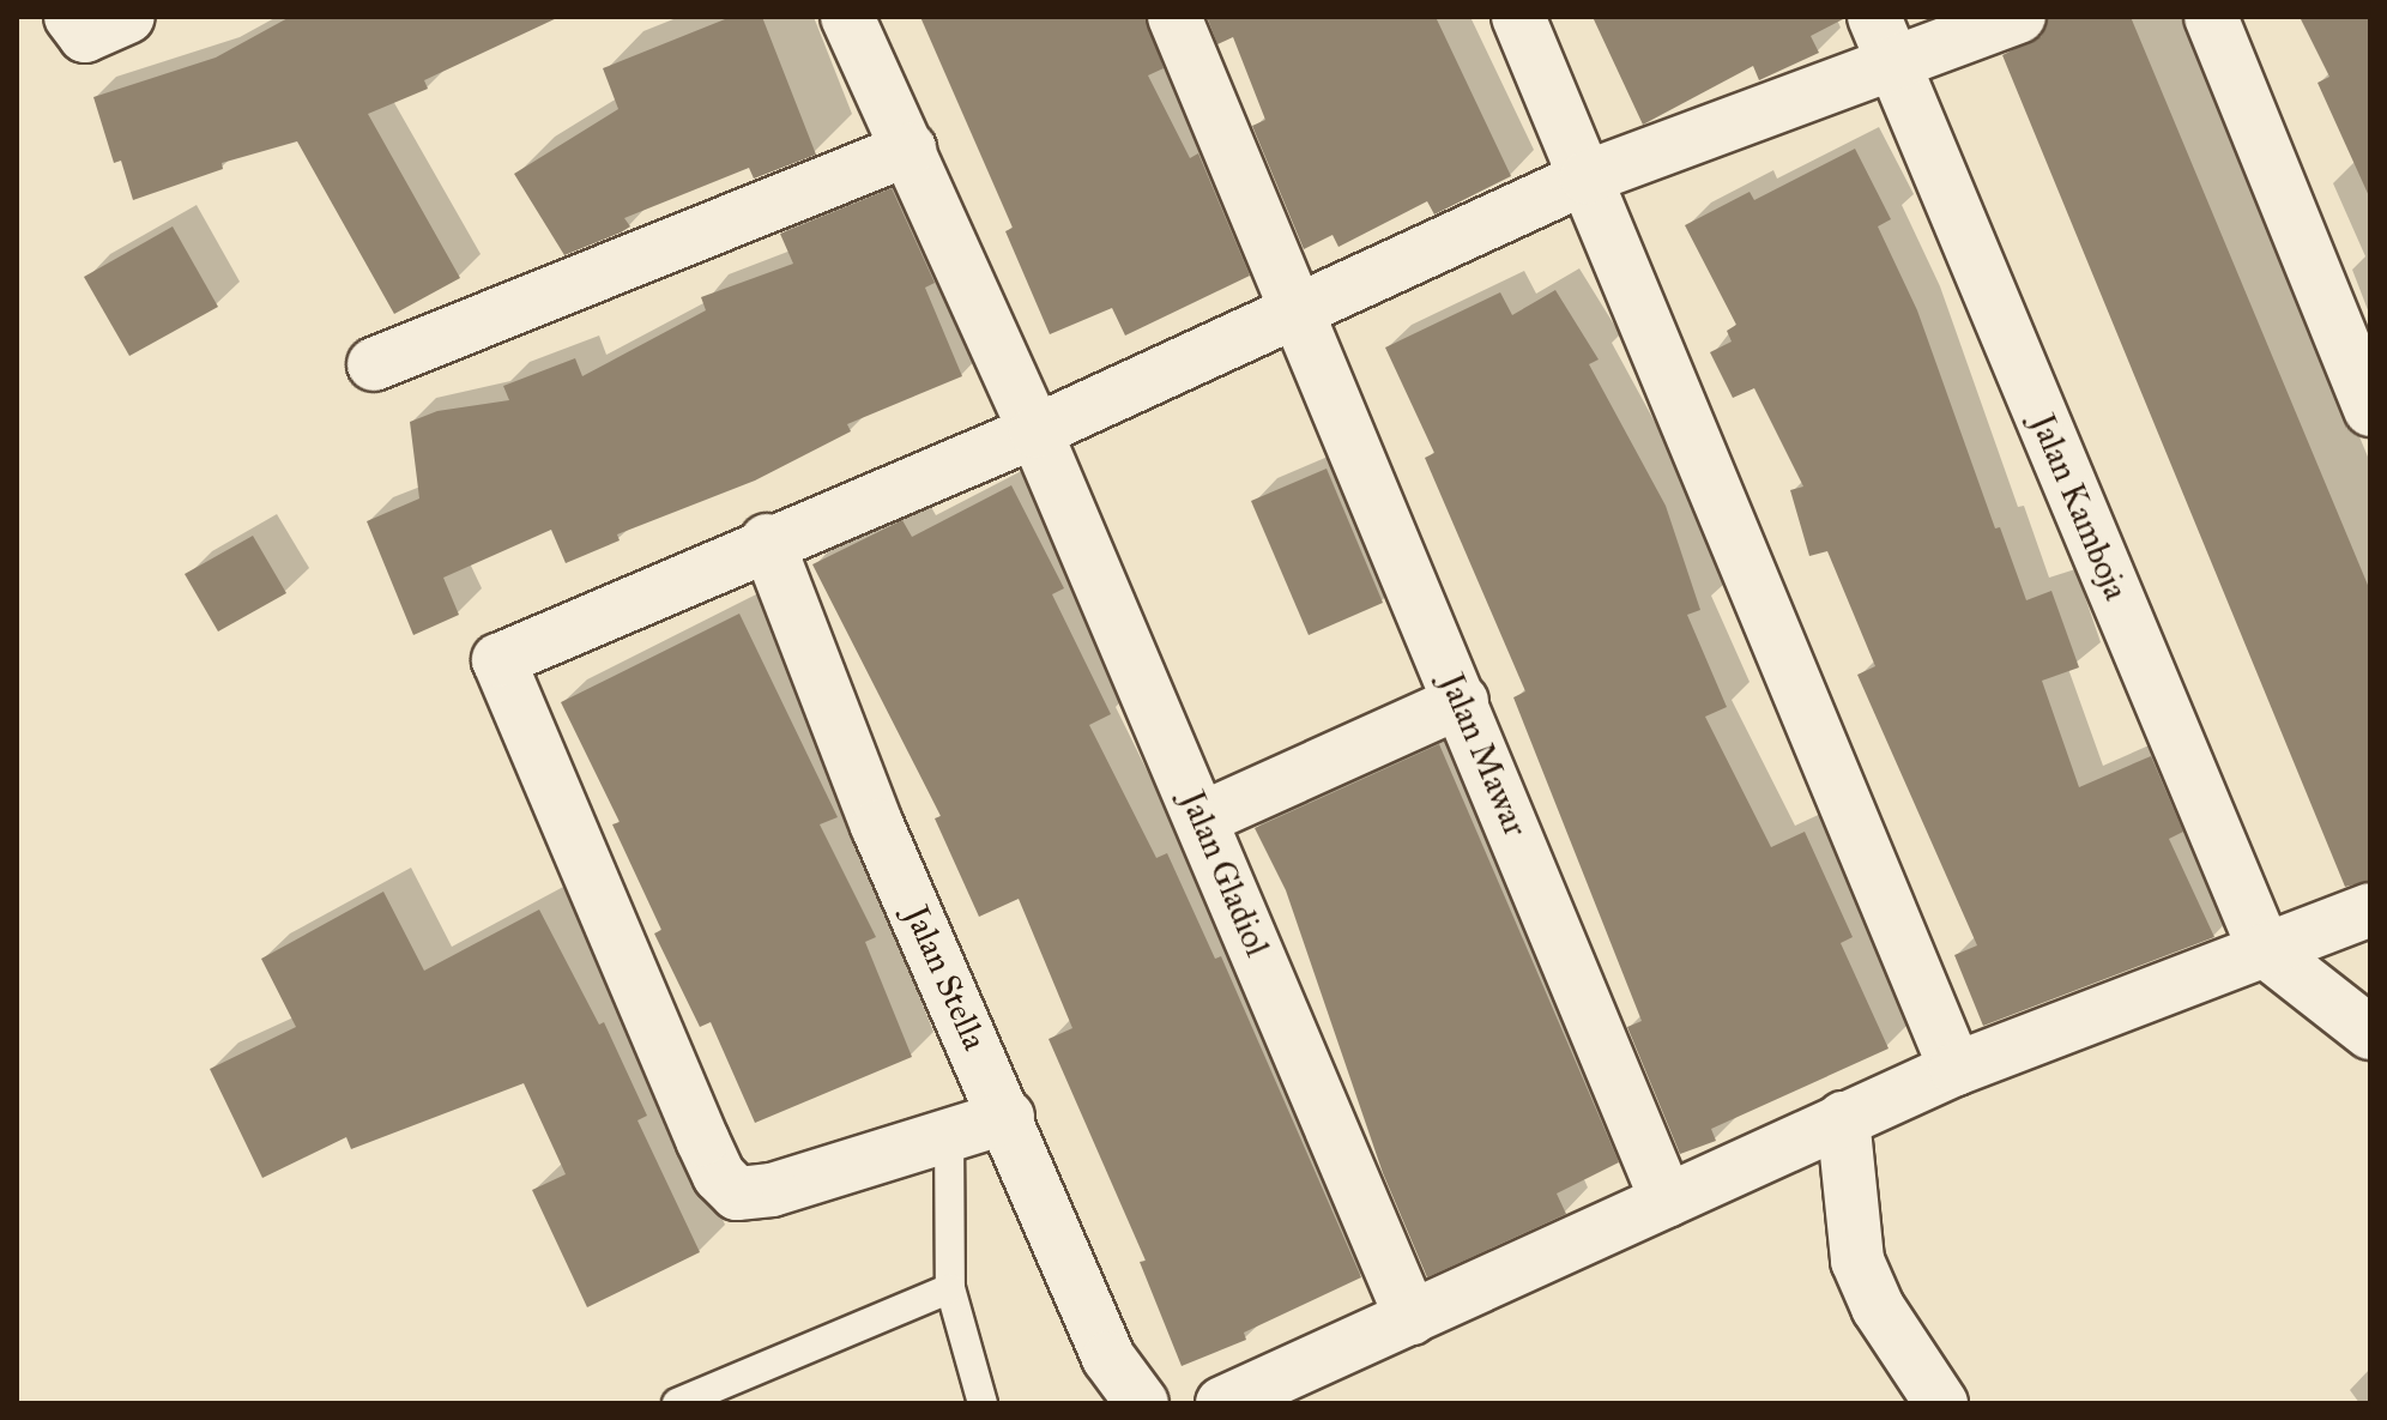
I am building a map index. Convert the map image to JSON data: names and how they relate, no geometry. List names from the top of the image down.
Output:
{
  "streets": {
    "street": [
      "Jalan Kamboja",
      "Jalan Mawar",
      "Jalan Gladiol",
      "Jalan Stella"
    ]
  }
}
